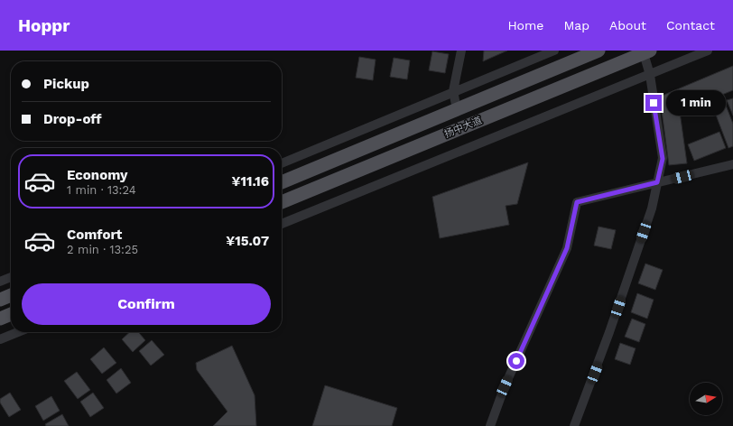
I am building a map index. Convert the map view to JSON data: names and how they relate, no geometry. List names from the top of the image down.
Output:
{
  "streets": {
    "main road": ["扬中大道"]
  },
  "north": "right",
  "page": {
    "header": "Hoppr",
    "nav": [
      "Home",
      "Map",
      "About",
      "Contact"
    ],
    "banner": ["Pickup", "Drop-off"],
    "bubble": "1 min",
    "list": [
      {
        "name": "Economy",
        "note": "1 min · 13:24",
        "value": "¥11.16"
      },
      {
        "name": "Comfort",
        "note": "2 min · 13:25",
        "value": "¥15.07"
      }
    ],
    "buttons": "Confirm"
  }
}
